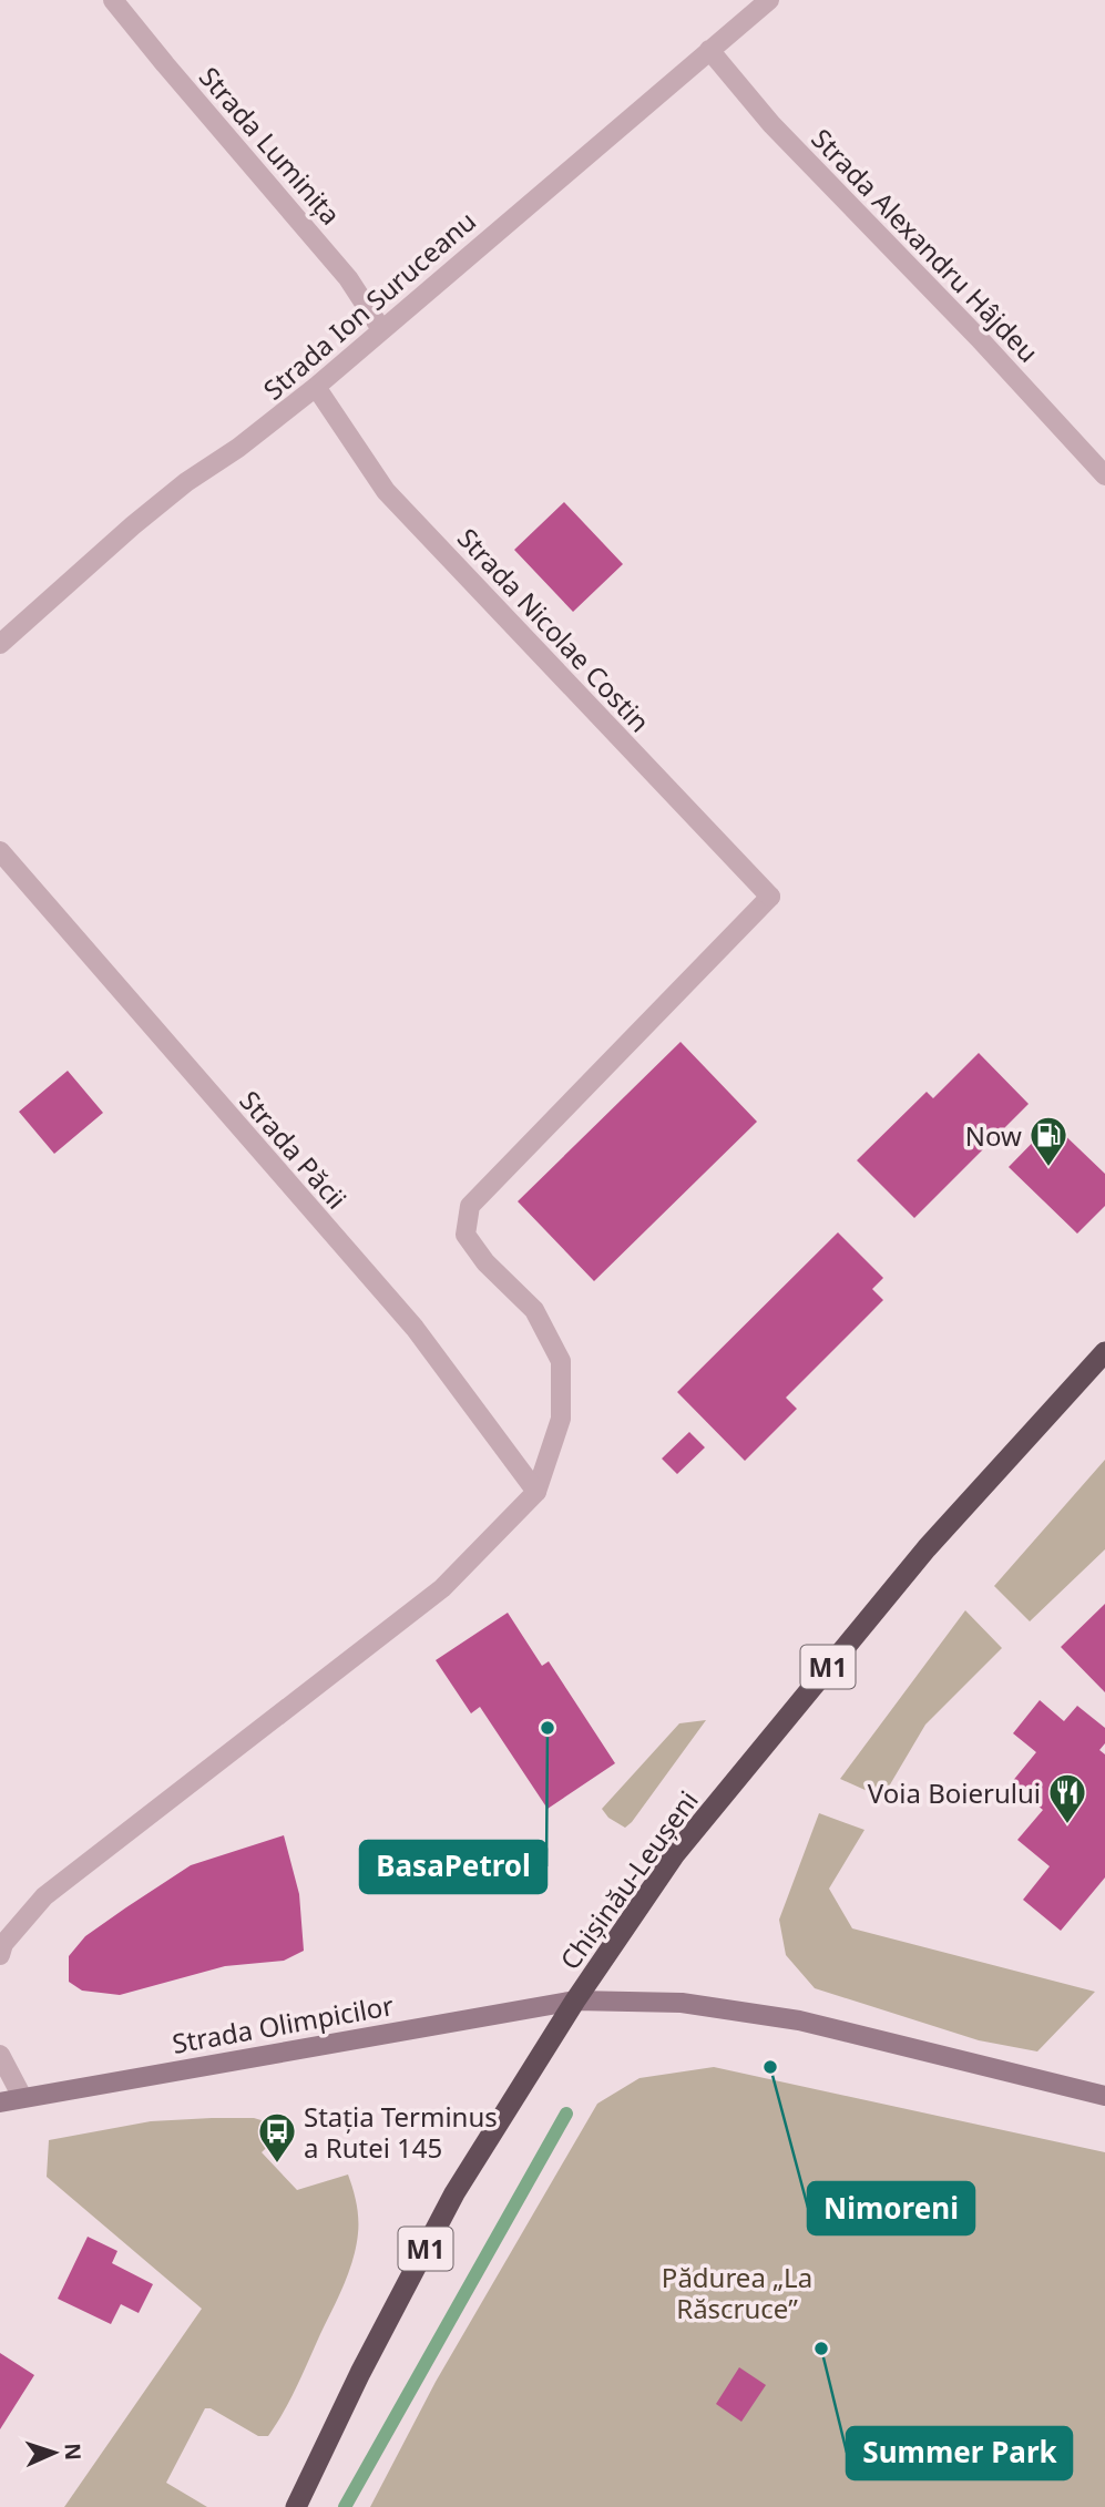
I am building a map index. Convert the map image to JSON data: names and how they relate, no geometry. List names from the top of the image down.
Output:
{
  "streets": {
    "highway": ["M1", "Chișinău-Leușeni"],
    "main road": ["Strada Olimpicilor"],
    "street": [
      "Strada Luminița",
      "Strada Alexandru Hâjdeu",
      "Strada Ion Suruceanu",
      "Strada Nicolae Costin",
      "Strada Păcii"
    ]
  },
  "crossings": [
    ["Strada Luminița", "Strada Ion Suruceanu"],
    ["Strada Alexandru Hâjdeu", "Strada Ion Suruceanu"],
    ["Strada Ion Suruceanu", "Strada Nicolae Costin"],
    ["Strada Nicolae Costin", "Strada Păcii"],
    ["Chișinău-Leușeni", "Strada Olimpicilor"]
  ],
  "parks": ["Pădurea „La Răscruce”"],
  "places": {
    "fuel station": ["Now"],
    "other": ["BasaPetrol", "Nimoreni", "Summer Park"],
    "restaurant": ["Voia Boierului"],
    "bus stop": ["Stația Terminus a Rutei 145"]
  },
  "north": "right"
}
